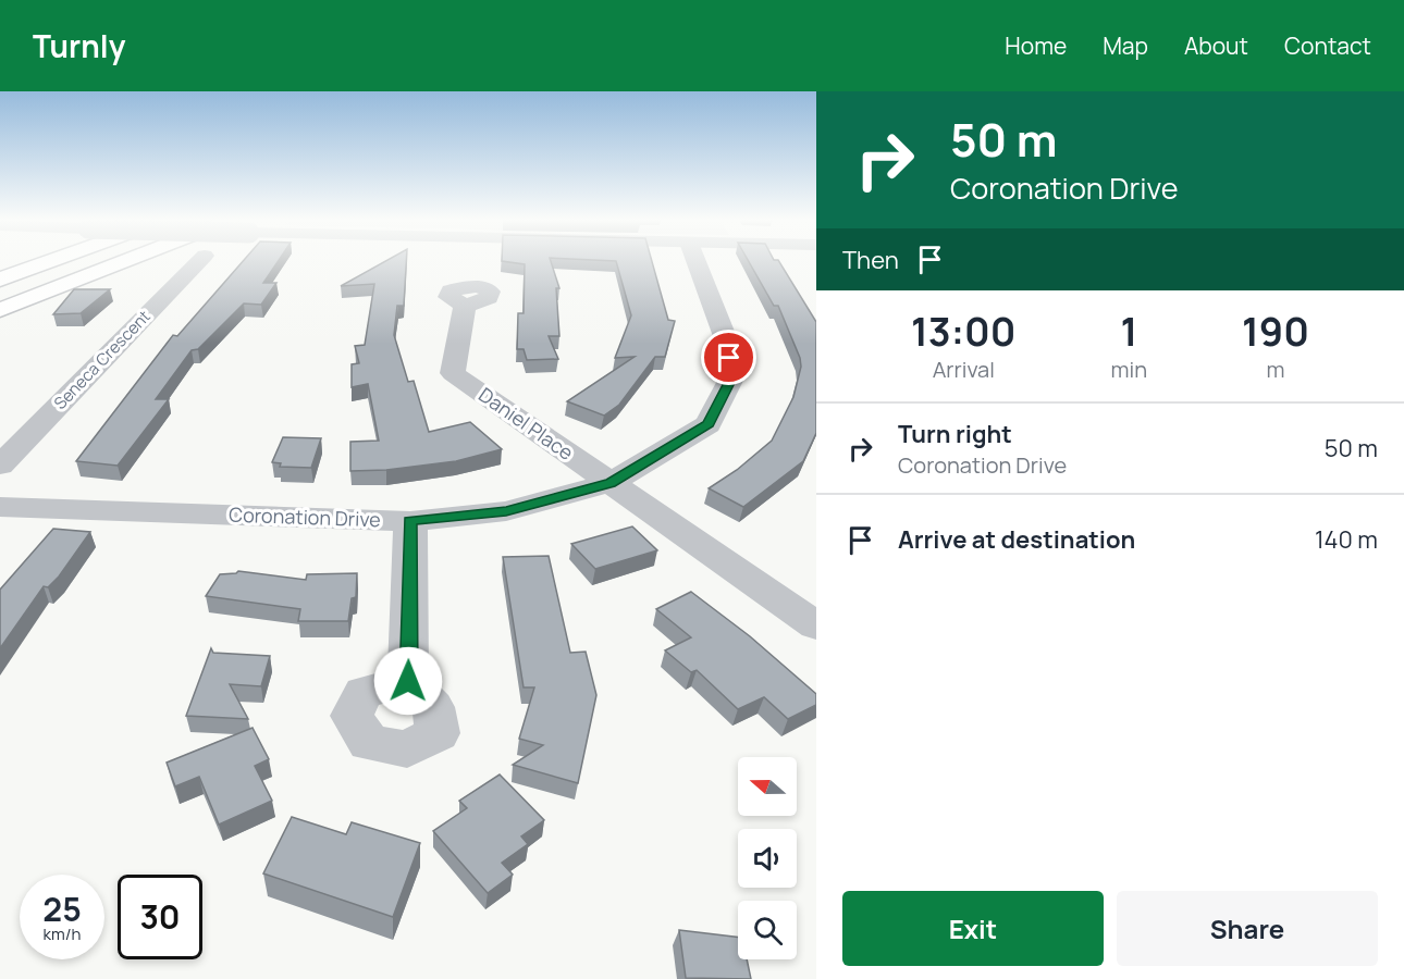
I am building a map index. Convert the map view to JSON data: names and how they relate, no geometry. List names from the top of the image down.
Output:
{
  "streets": {
    "street": ["Seneca Crescent", "Daniel Place", "Coronation Drive"]
  },
  "crossings": [
    ["Daniel Place", "Coronation Drive"]
  ],
  "north": "left",
  "page": {
    "header": "Turnly",
    "nav": [
      "Home",
      "Map",
      "About",
      "Contact"
    ],
    "turn": ["50 m", "Coronation Drive"],
    "then": "Then",
    "eta": [
      "13:00",
      "Arrival",
      "1",
      "min",
      "190",
      "m"
    ],
    "list": [
      {
        "name": "Turn right",
        "note": "Coronation Drive",
        "value": "50 m"
      },
      {
        "name": "Arrive at destination",
        "value": "140 m"
      }
    ],
    "speed": "25 km/h",
    "limit": "30",
    "buttons": ["Exit", "Share"]
  }
}
